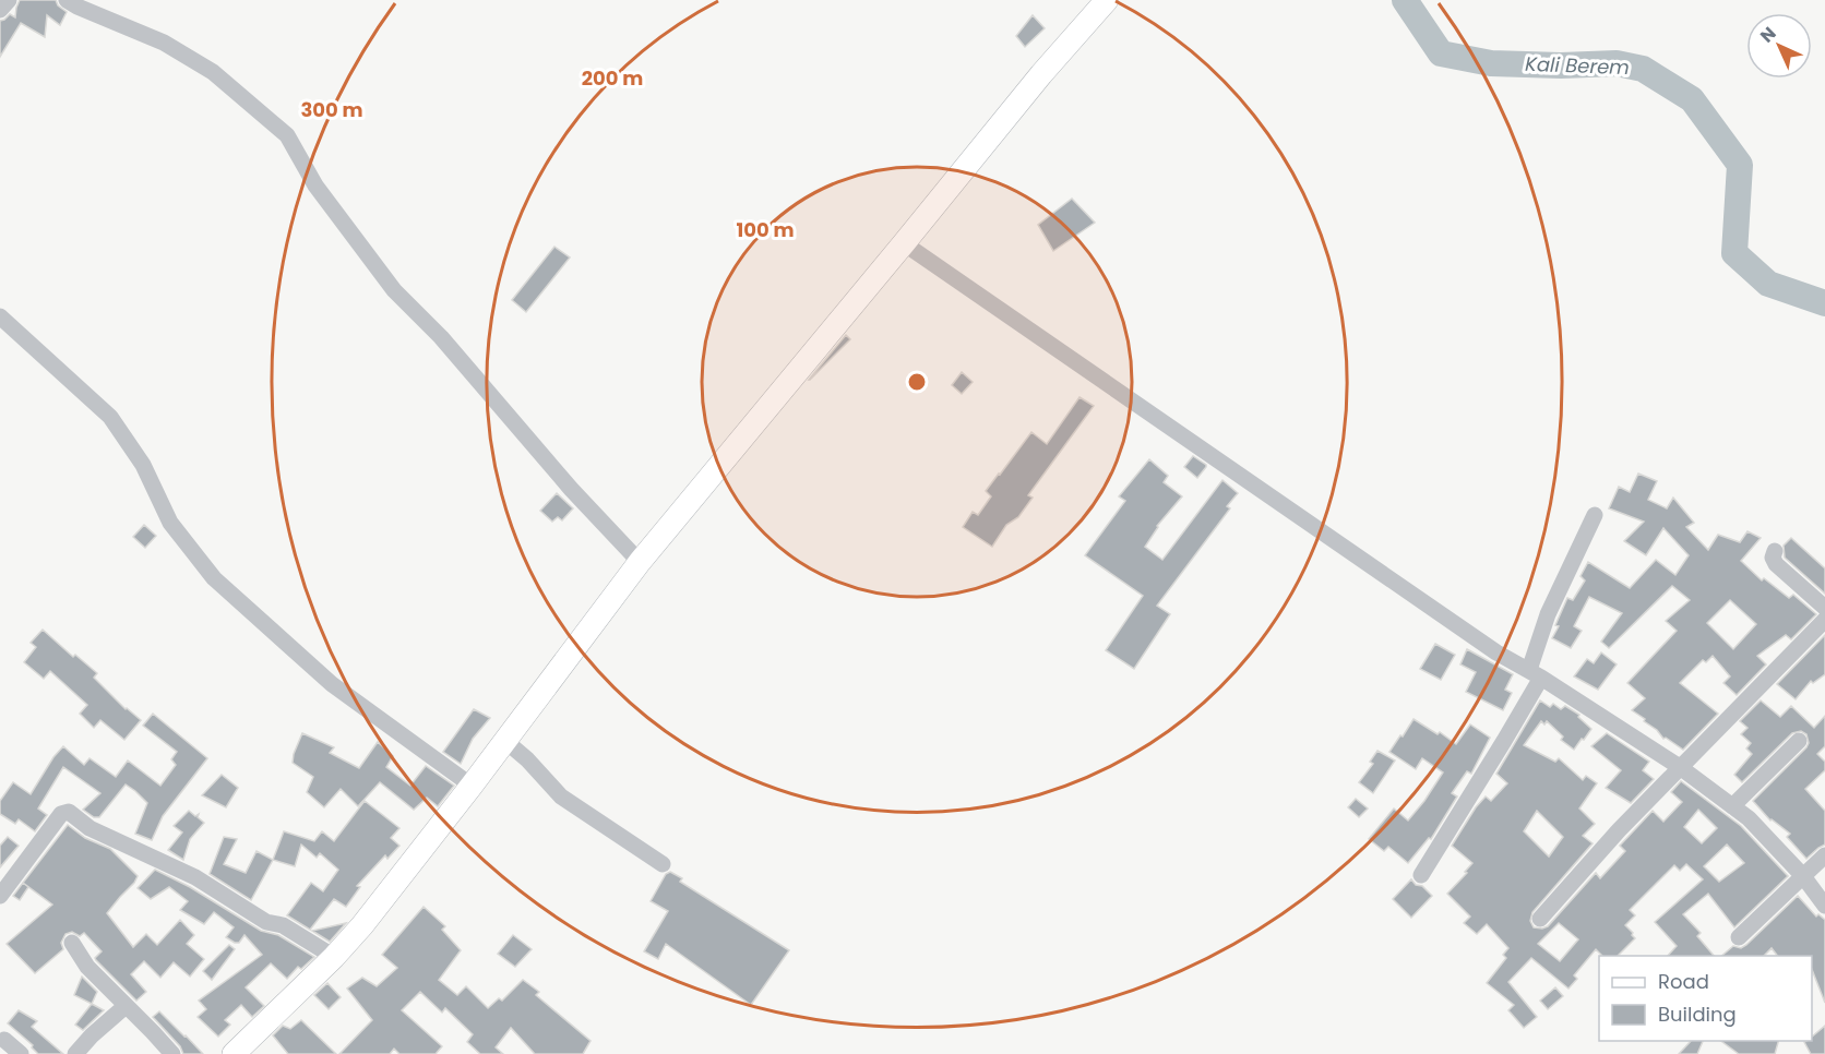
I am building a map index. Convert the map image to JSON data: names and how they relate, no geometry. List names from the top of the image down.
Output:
{
  "water": ["Kali Berem"],
  "legend": ["Road", "Building"],
  "north": "top left",
  "rings": ["200 m", "300 m", "100 m"]
}
